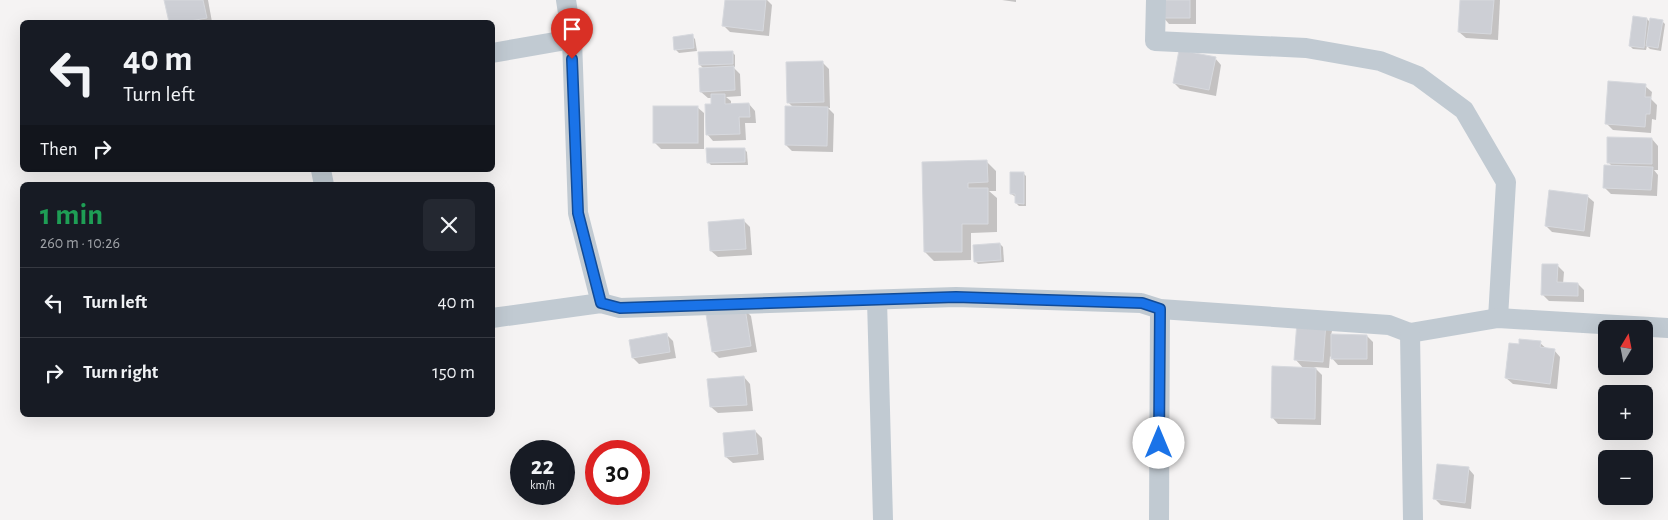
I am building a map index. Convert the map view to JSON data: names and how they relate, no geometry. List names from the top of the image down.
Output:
{
  "north": "top",
  "page": {
    "turn": ["40 m", "Turn left"],
    "then": "Then",
    "heading": ["1 min", "260 m · 10:26"],
    "list": [
      {
        "name": "Turn left",
        "value": "40 m"
      },
      {
        "name": "Turn right",
        "value": "150 m"
      }
    ],
    "map_buttons": ["+", "−"],
    "speed": "22 km/h",
    "limit": "30"
  }
}
